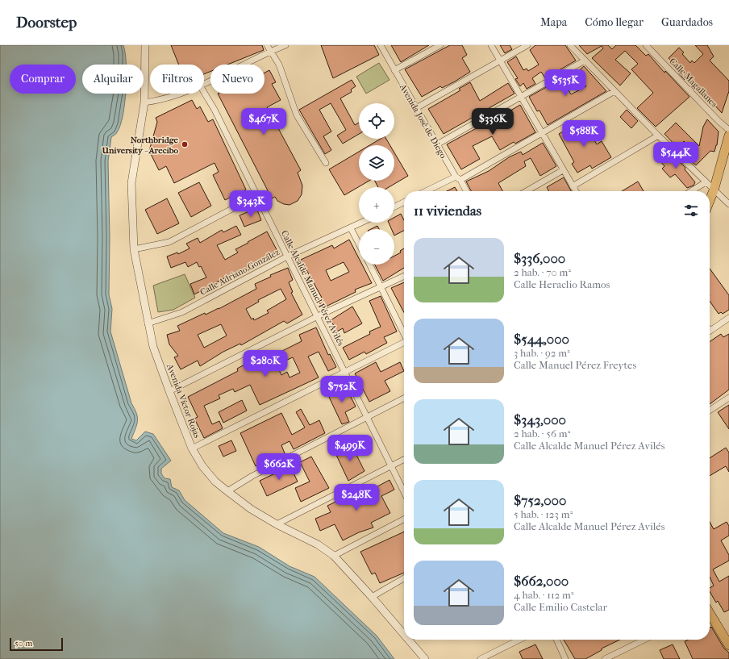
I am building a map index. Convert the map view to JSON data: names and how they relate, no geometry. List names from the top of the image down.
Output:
{
  "streets": {
    "street": [
      "Calle Magallanes",
      "Avenida José de Diego",
      "Calle Adriano González",
      "Calle Alcalde Manuel Pérez Avilés",
      "Avenida Víctor Rojas"
    ]
  },
  "crossings": [
    ["Calle Adriano González", "Calle Alcalde Manuel Pérez Avilés"],
    ["Calle Adriano González", "Avenida Víctor Rojas"]
  ],
  "places": ["Northbridge University - Arecibo"],
  "scale_bar": "50 m",
  "page": {
    "header": "Doorstep",
    "nav": ["Mapa", "Cómo llegar", "Guardados"],
    "chip": [
      "Comprar",
      "Alquilar",
      "Filtros",
      "Nuevo"
    ],
    "price": [
      "$535K",
      "$467K",
      "$336K",
      "$588K",
      "$544K",
      "$343K",
      "$280K",
      "$752K",
      "$499K",
      "$662K",
      "$248K"
    ],
    "map_buttons": ["+", "−"],
    "heading": "11 viviendas",
    "list": [
      {
        "name": "$336,000",
        "note": "2 hab. · 70 m² · Calle Heraclio Ramos"
      },
      {
        "name": "$544,000",
        "note": "3 hab. · 92 m² · Calle Manuel Pérez Freytes"
      },
      {
        "name": "$343,000",
        "note": "2 hab. · 56 m² · Calle Alcalde Manuel Pérez Avilés"
      },
      {
        "name": "$752,000",
        "note": "5 hab. · 123 m² · Calle Alcalde Manuel Pérez Avilés"
      },
      {
        "name": "$662,000",
        "note": "4 hab. · 112 m² · Calle Emilio Castelar"
      }
    ],
    "scale": "50 m"
  }
}
